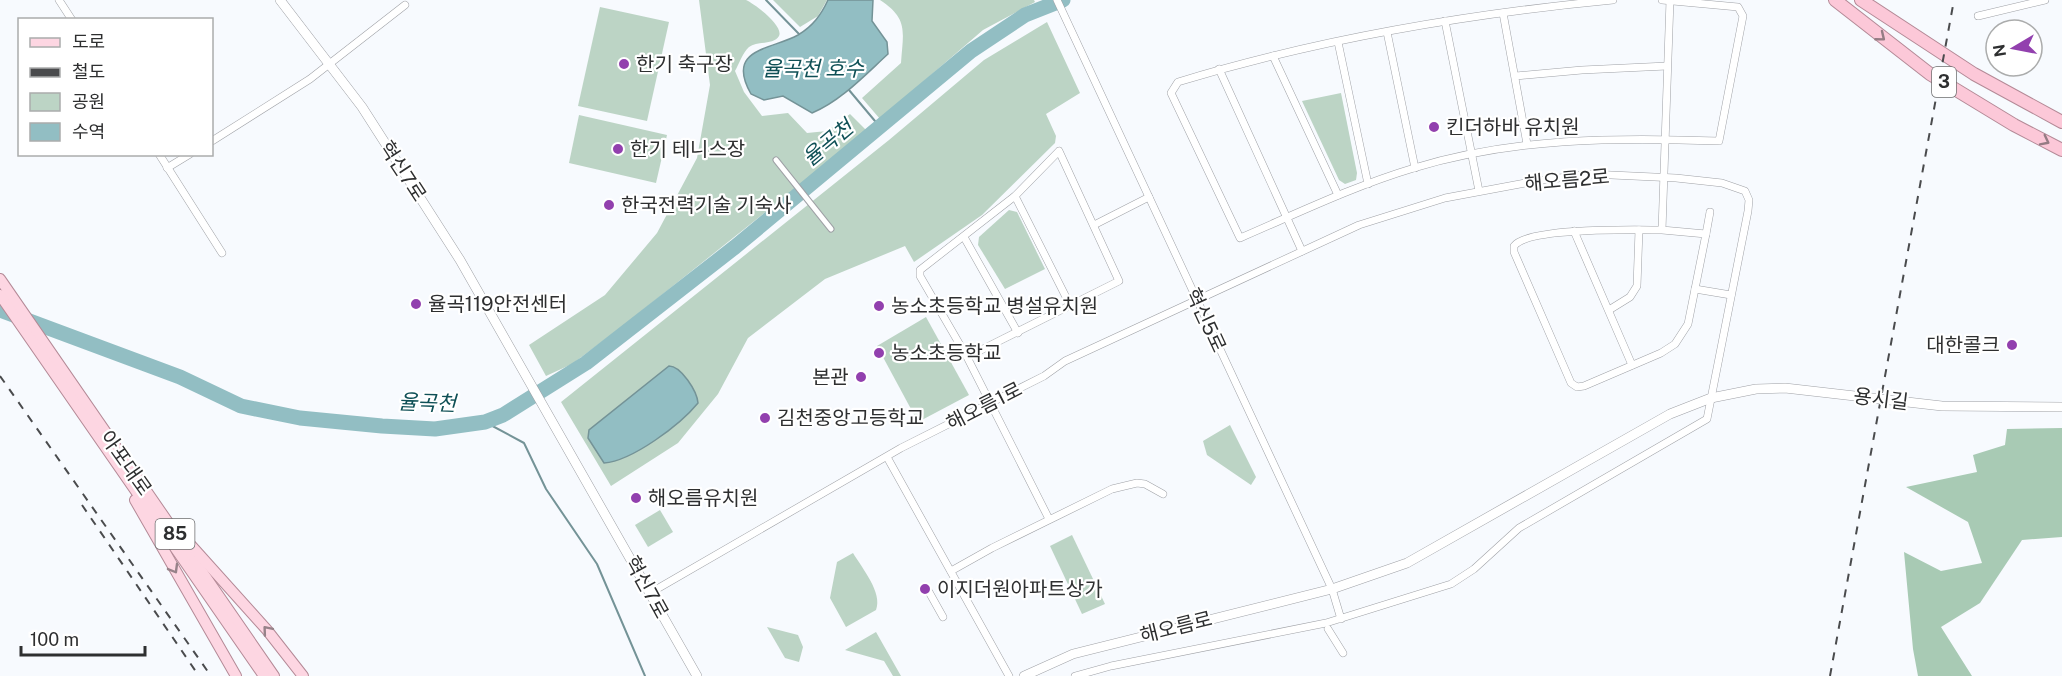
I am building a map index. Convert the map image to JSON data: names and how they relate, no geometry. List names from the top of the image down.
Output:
{
  "streets": {
    "highway": ["3"],
    "main road": ["아포대로", "85"],
    "street": [
      "혁신7로",
      "해오름2로",
      "혁신5로",
      "용시길",
      "해오름1로",
      "해오름로"
    ]
  },
  "crossings": [
    ["혁신7로", "해오름1로"],
    ["해오름2로", "혁신5로"],
    ["해오름2로", "용시길"],
    ["해오름2로", "해오름1로"],
    ["혁신5로", "용시길"],
    ["혁신5로", "해오름1로"],
    ["혁신5로", "해오름로"],
    ["용시길", "해오름로"]
  ],
  "water": ["율곡천 호수", "율곡천"],
  "places": [
    "한기 축구장",
    "킨더하바 유치원",
    "한기 테니스장",
    "한국전력기술 기숙사",
    "율곡119안전센터",
    "농소초등학교 병설유치원",
    "대한콜크",
    "농소초등학교",
    "본관",
    "김천중앙고등학교",
    "해오름유치원",
    "이지더원아파트상가"
  ],
  "legend": [
    "도로",
    "철도",
    "공원",
    "수역"
  ],
  "scale_bar": "100 m",
  "north": "left"
}
